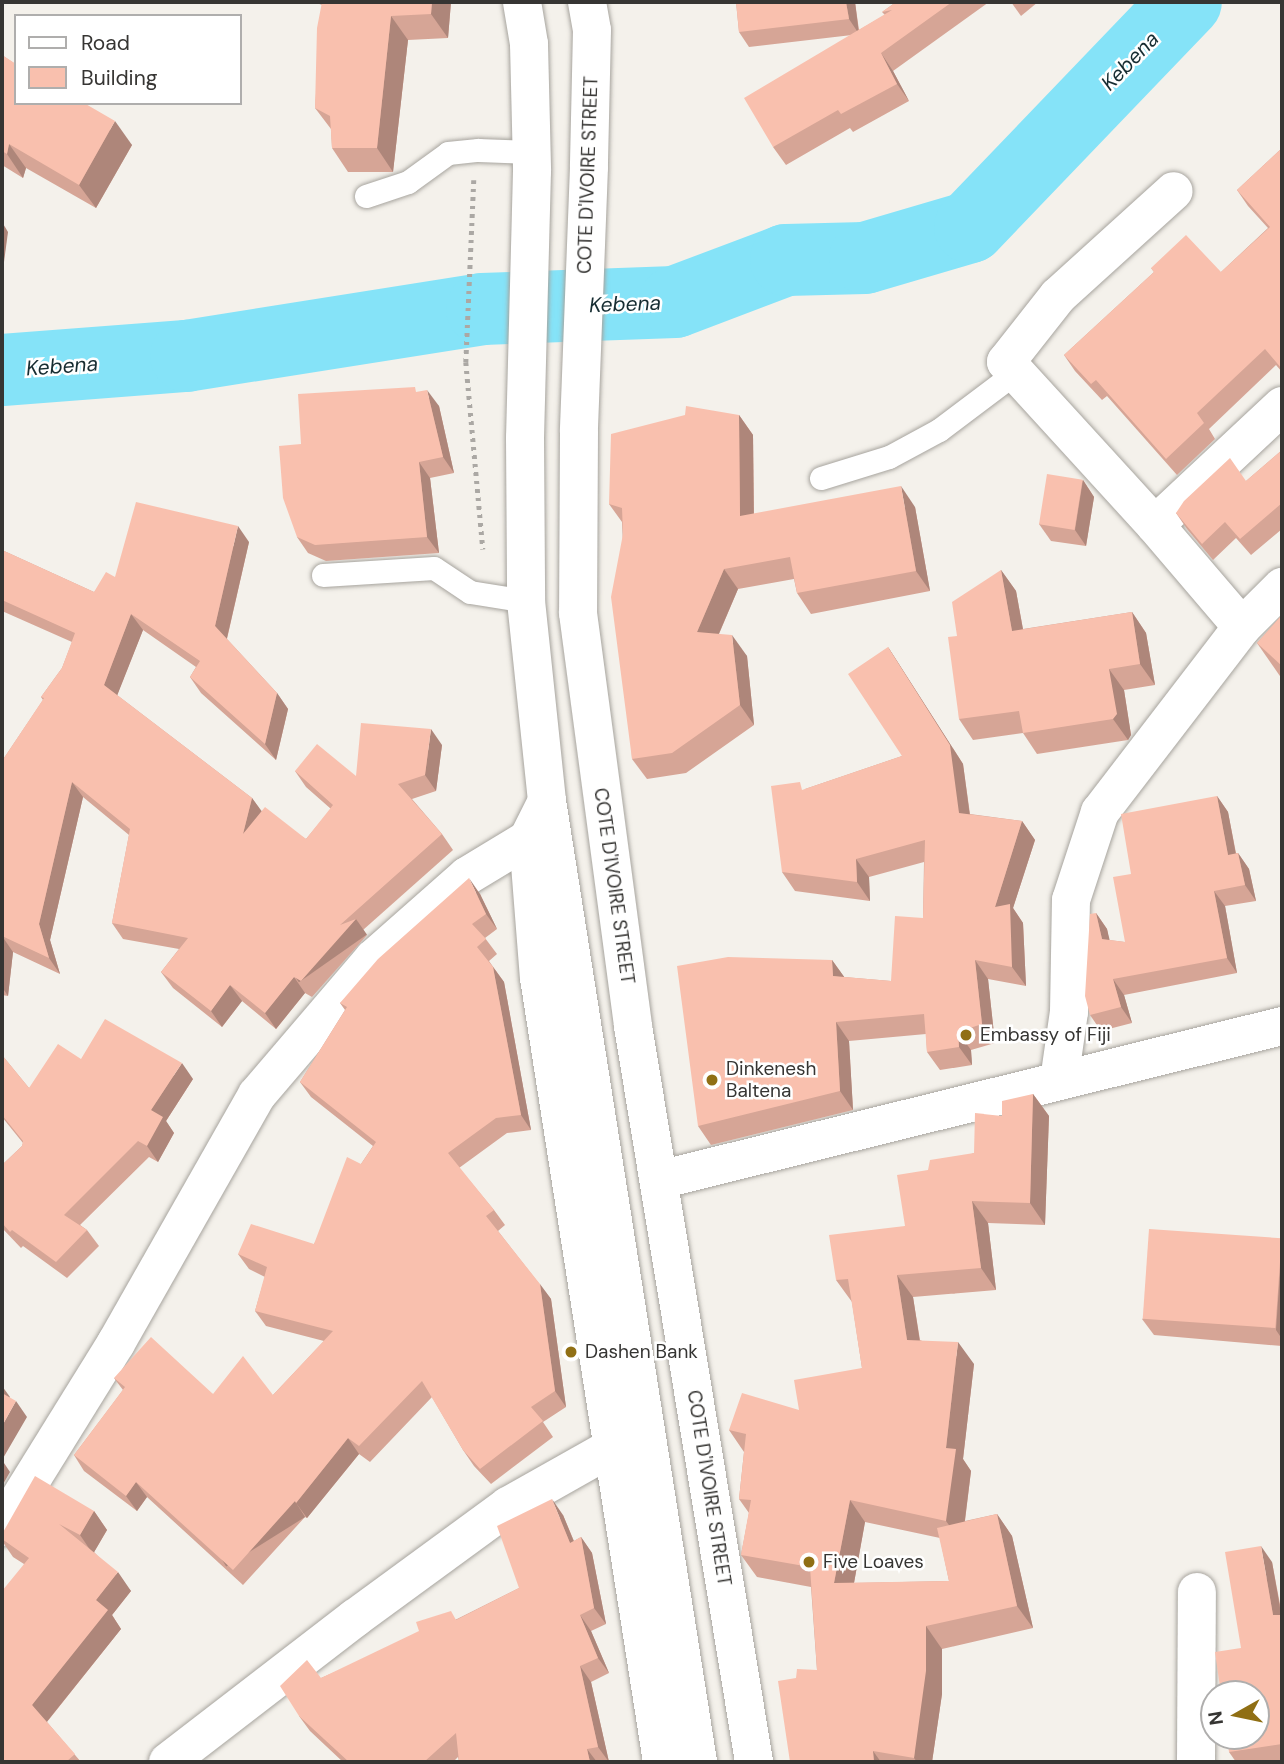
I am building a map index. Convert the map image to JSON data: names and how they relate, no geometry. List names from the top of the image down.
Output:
{
  "streets": {
    "main road": ["COTE D'IVOIRE STREET"]
  },
  "water": ["Kebena"],
  "places": [
    "Embassy of Fiji",
    "Dinkenesh Baltena",
    "Dashen Bank",
    "Five Loaves"
  ],
  "legend": ["Road", "Building"],
  "north": "left"
}
